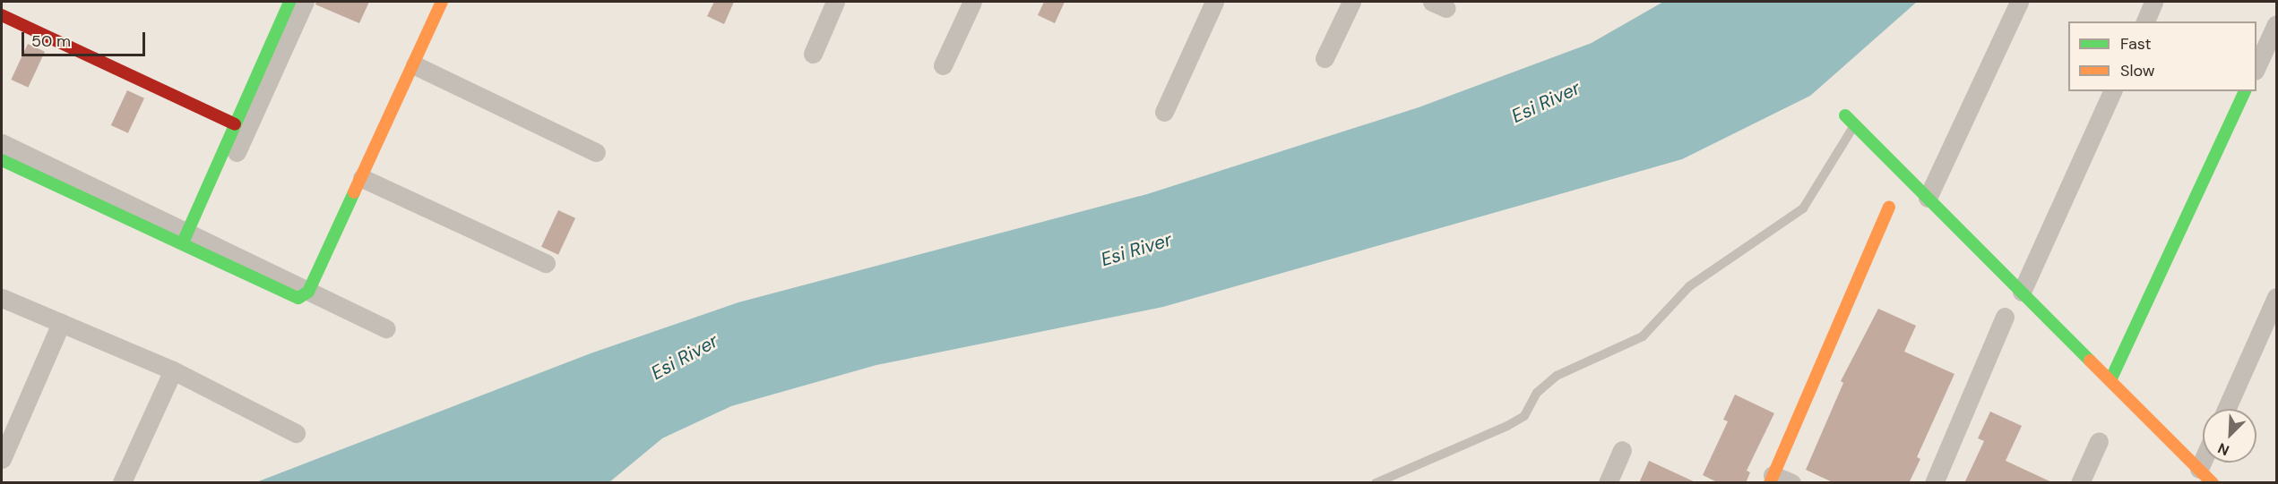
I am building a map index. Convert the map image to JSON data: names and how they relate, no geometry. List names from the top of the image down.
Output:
{
  "water": ["Esi River"],
  "legend": ["Fast", "Slow"],
  "scale_bar": "50 m",
  "north": "bottom left"
}
